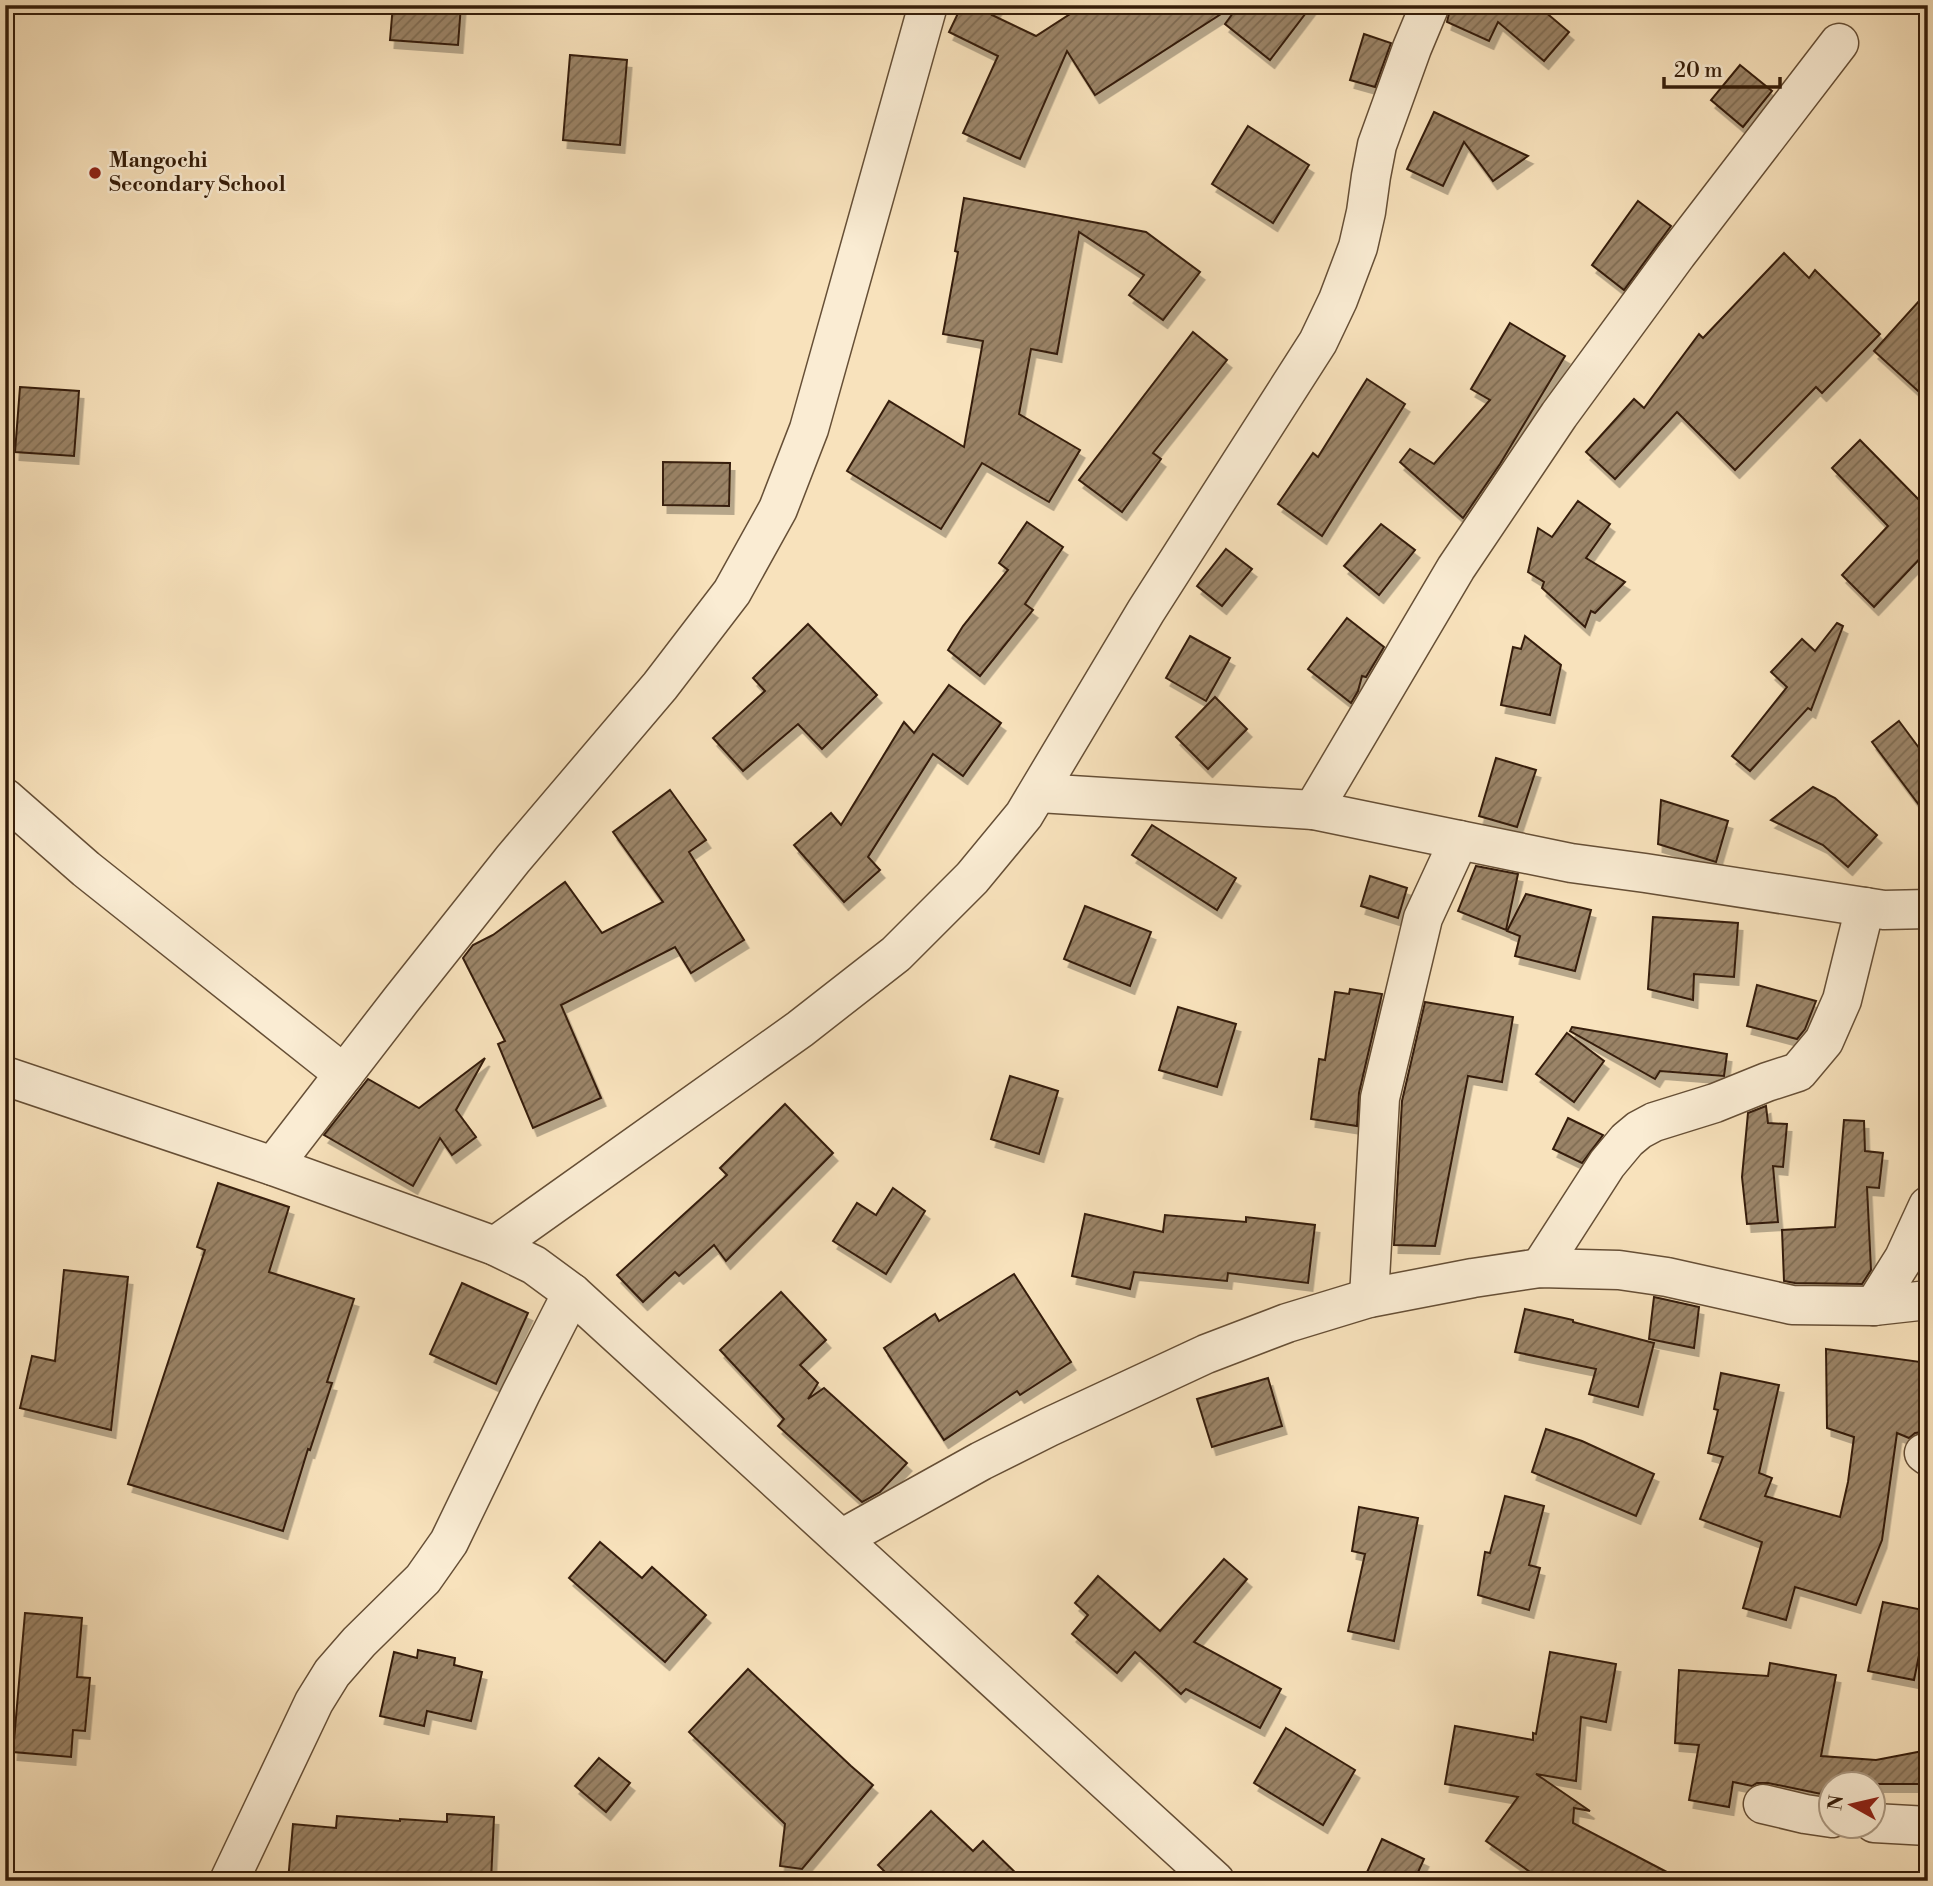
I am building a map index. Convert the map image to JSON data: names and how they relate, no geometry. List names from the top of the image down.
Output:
{
  "places": ["Mangochi Secondary School"],
  "scale_bar": "20 m",
  "north": "left"
}
